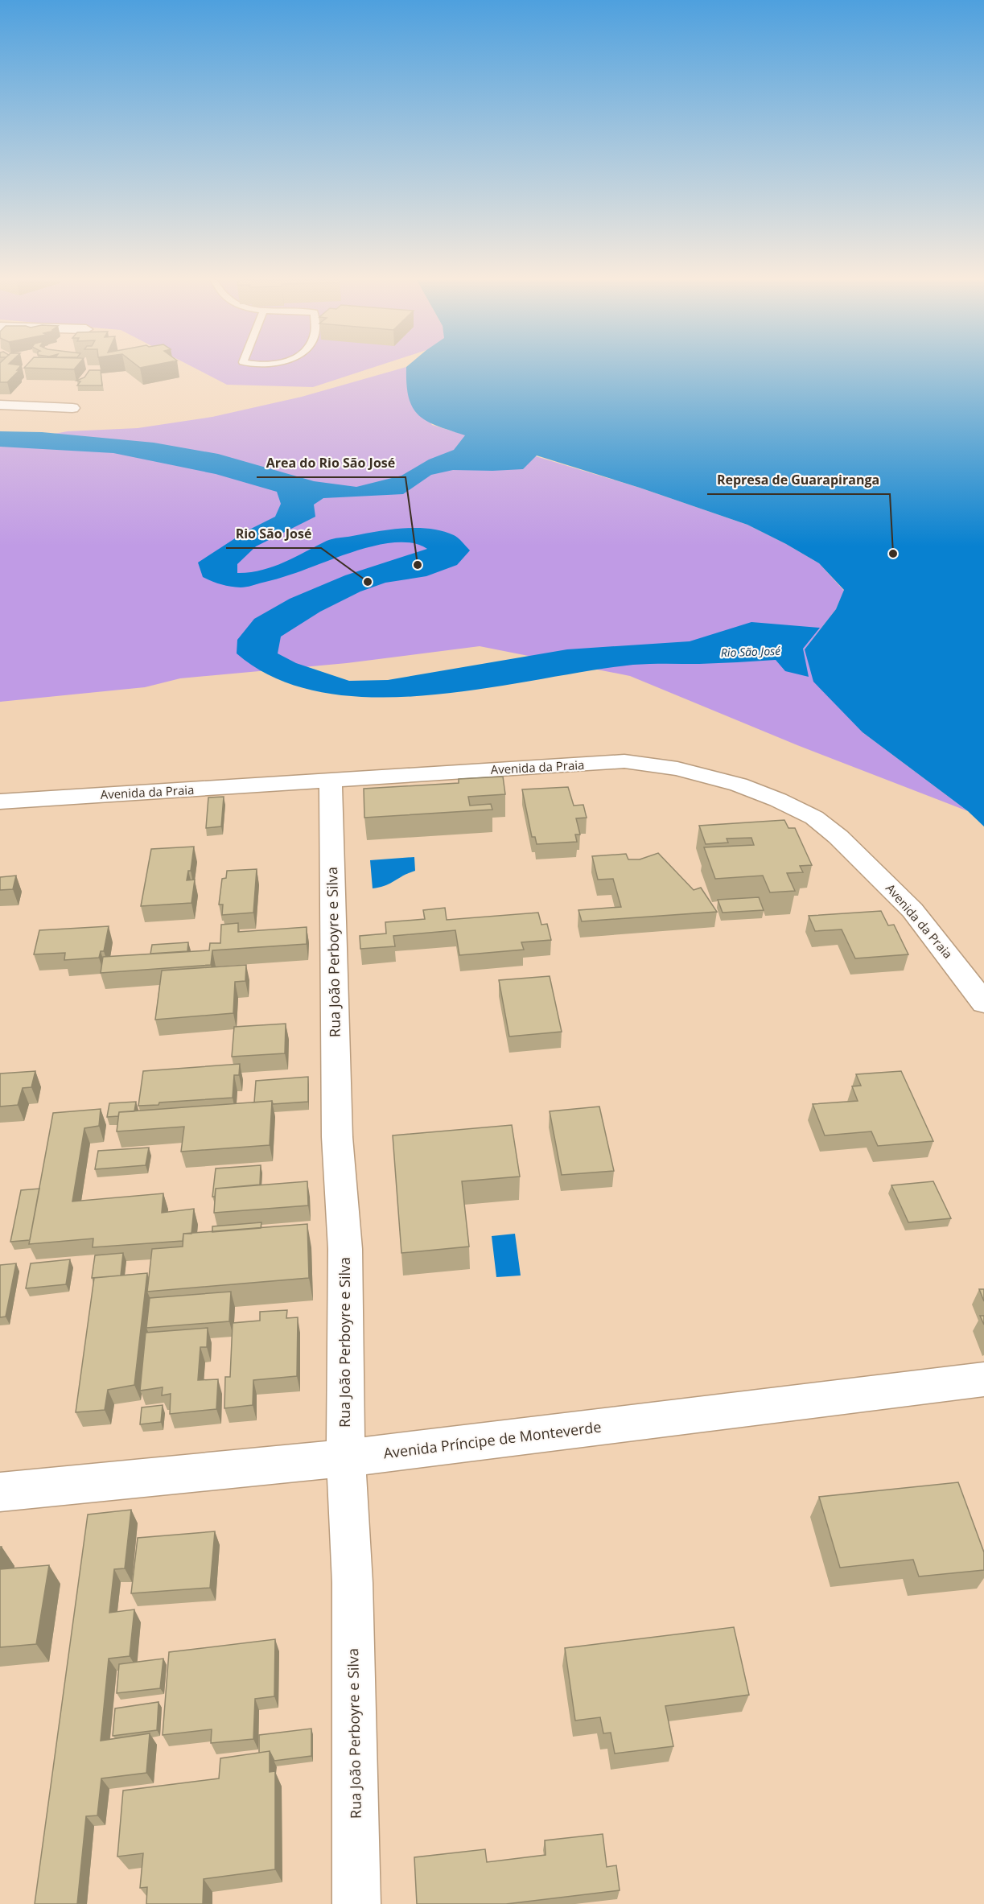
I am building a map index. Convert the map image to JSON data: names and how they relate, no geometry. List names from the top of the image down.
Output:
{
  "streets": {
    "street": ["Avenida da Praia", "Rua João Perboyre e Silva", "Avenida Príncipe de Monteverde"]
  },
  "crossings": [
    ["Avenida da Praia", "Rua João Perboyre e Silva"],
    ["Rua João Perboyre e Silva", "Avenida Príncipe de Monteverde"]
  ],
  "water": ["Rio São José"],
  "places": ["Represa de Guarapiranga", "Area do Rio São José", "Rio São José"]
}
